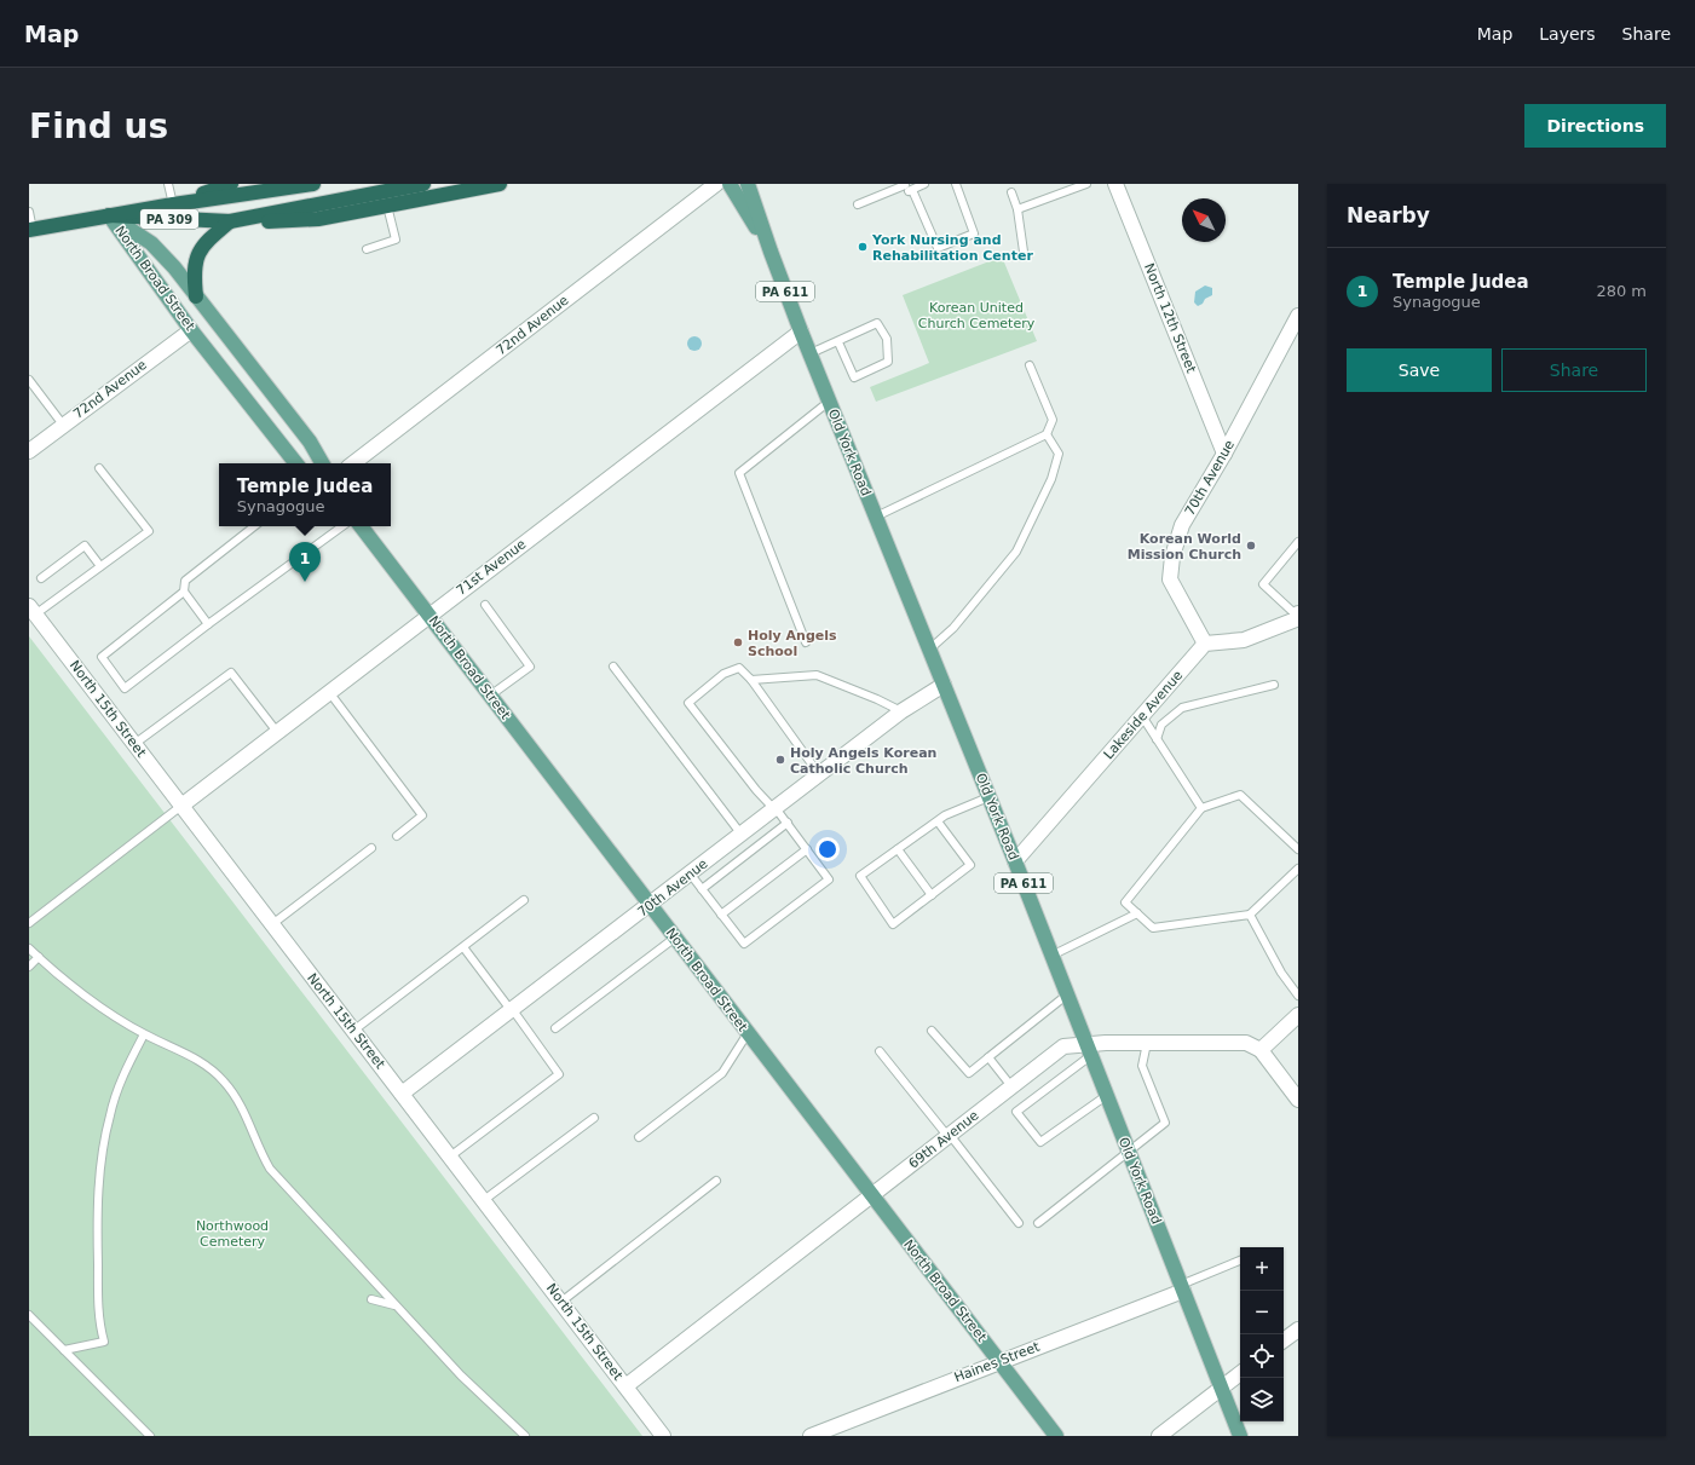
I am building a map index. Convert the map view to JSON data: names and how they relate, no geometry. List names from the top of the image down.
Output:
{
  "streets": {
    "highway": ["PA 309"],
    "main road": ["North Broad Street", "PA 611", "Old York Road"],
    "street": [
      "North 12th Street",
      "72nd Avenue",
      "70th Avenue",
      "71st Avenue",
      "North 15th Street",
      "Lakeside Avenue",
      "69th Avenue",
      "Haines Street"
    ]
  },
  "crossings": [
    ["PA 309", "North Broad Street"],
    ["North Broad Street", "72nd Avenue"],
    ["North Broad Street", "70th Avenue"],
    ["North Broad Street", "71st Avenue"],
    ["North Broad Street", "69th Avenue"],
    ["North Broad Street", "Haines Street"],
    ["North 12th Street", "70th Avenue"],
    ["Old York Road", "70th Avenue"],
    ["Old York Road", "71st Avenue"],
    ["Old York Road", "Lakeside Avenue"],
    ["Old York Road", "69th Avenue"],
    ["Old York Road", "Haines Street"],
    ["70th Avenue", "North 15th Street"],
    ["70th Avenue", "Lakeside Avenue"],
    ["71st Avenue", "North 15th Street"],
    ["North 15th Street", "69th Avenue"]
  ],
  "parks": ["Korean United Church Cemetery", "Northwood Cemetery"],
  "places": [
    "York Nursing and Rehabilitation Center",
    "Korean World Mission Church",
    "Holy Angels School",
    "Holy Angels Korean Catholic Church"
  ],
  "north": "top left",
  "page": {
    "header": "Map",
    "nav": ["Map", "Layers", "Share"],
    "buttons": [
      "Directions",
      ["Save", "Share"]
    ],
    "title": "Find us",
    "heading": "Nearby",
    "list": [
      {
        "mark": "1",
        "name": "Temple Judea",
        "note": "Synagogue",
        "value": "280 m"
      }
    ],
    "popup": ["Temple Judea", "Synagogue"],
    "pins": "1",
    "map_buttons": ["+", "−"]
  }
}
